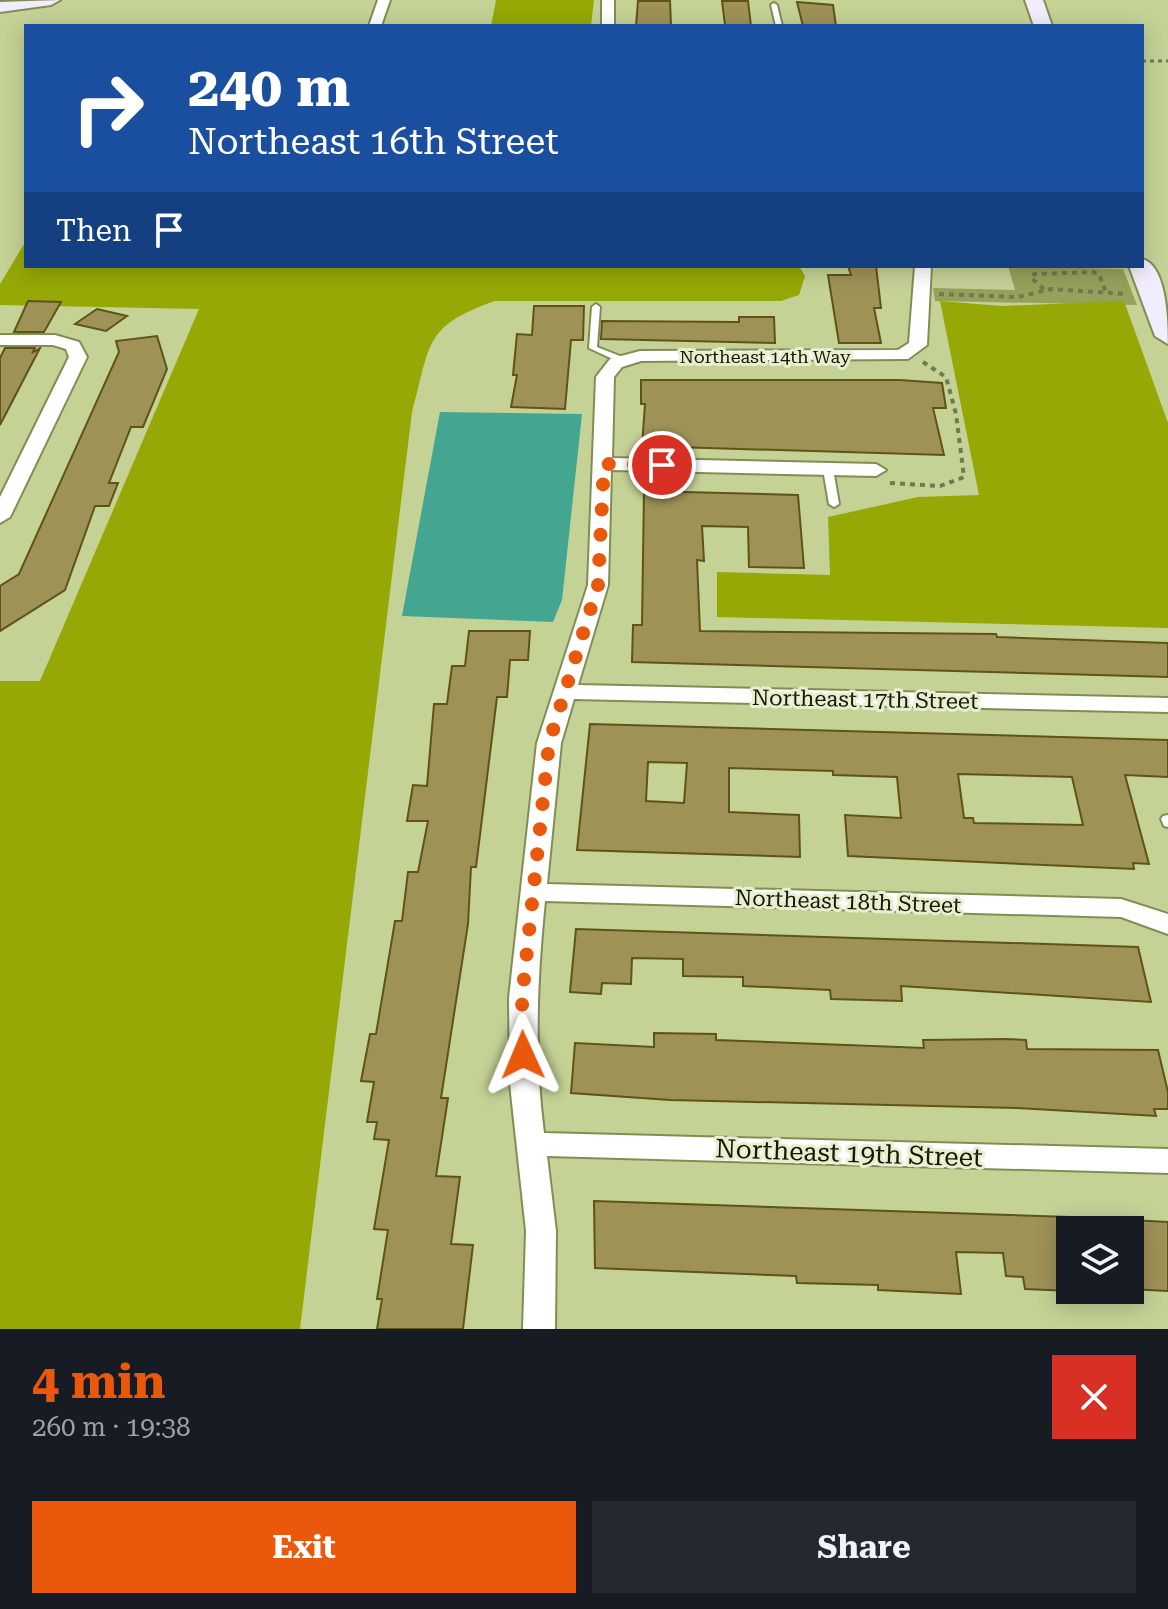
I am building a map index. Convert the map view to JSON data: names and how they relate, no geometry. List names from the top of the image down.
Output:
{
  "streets": {
    "street": [
      "Northeast 14th Way",
      "Northeast 17th Street",
      "Northeast 18th Street",
      "Northeast 19th Street"
    ]
  },
  "page": {
    "turn": ["240 m", "Northeast 16th Street"],
    "then": "Then",
    "heading": ["4 min", "260 m · 19:38"],
    "buttons": ["Exit", "Share"]
  }
}
